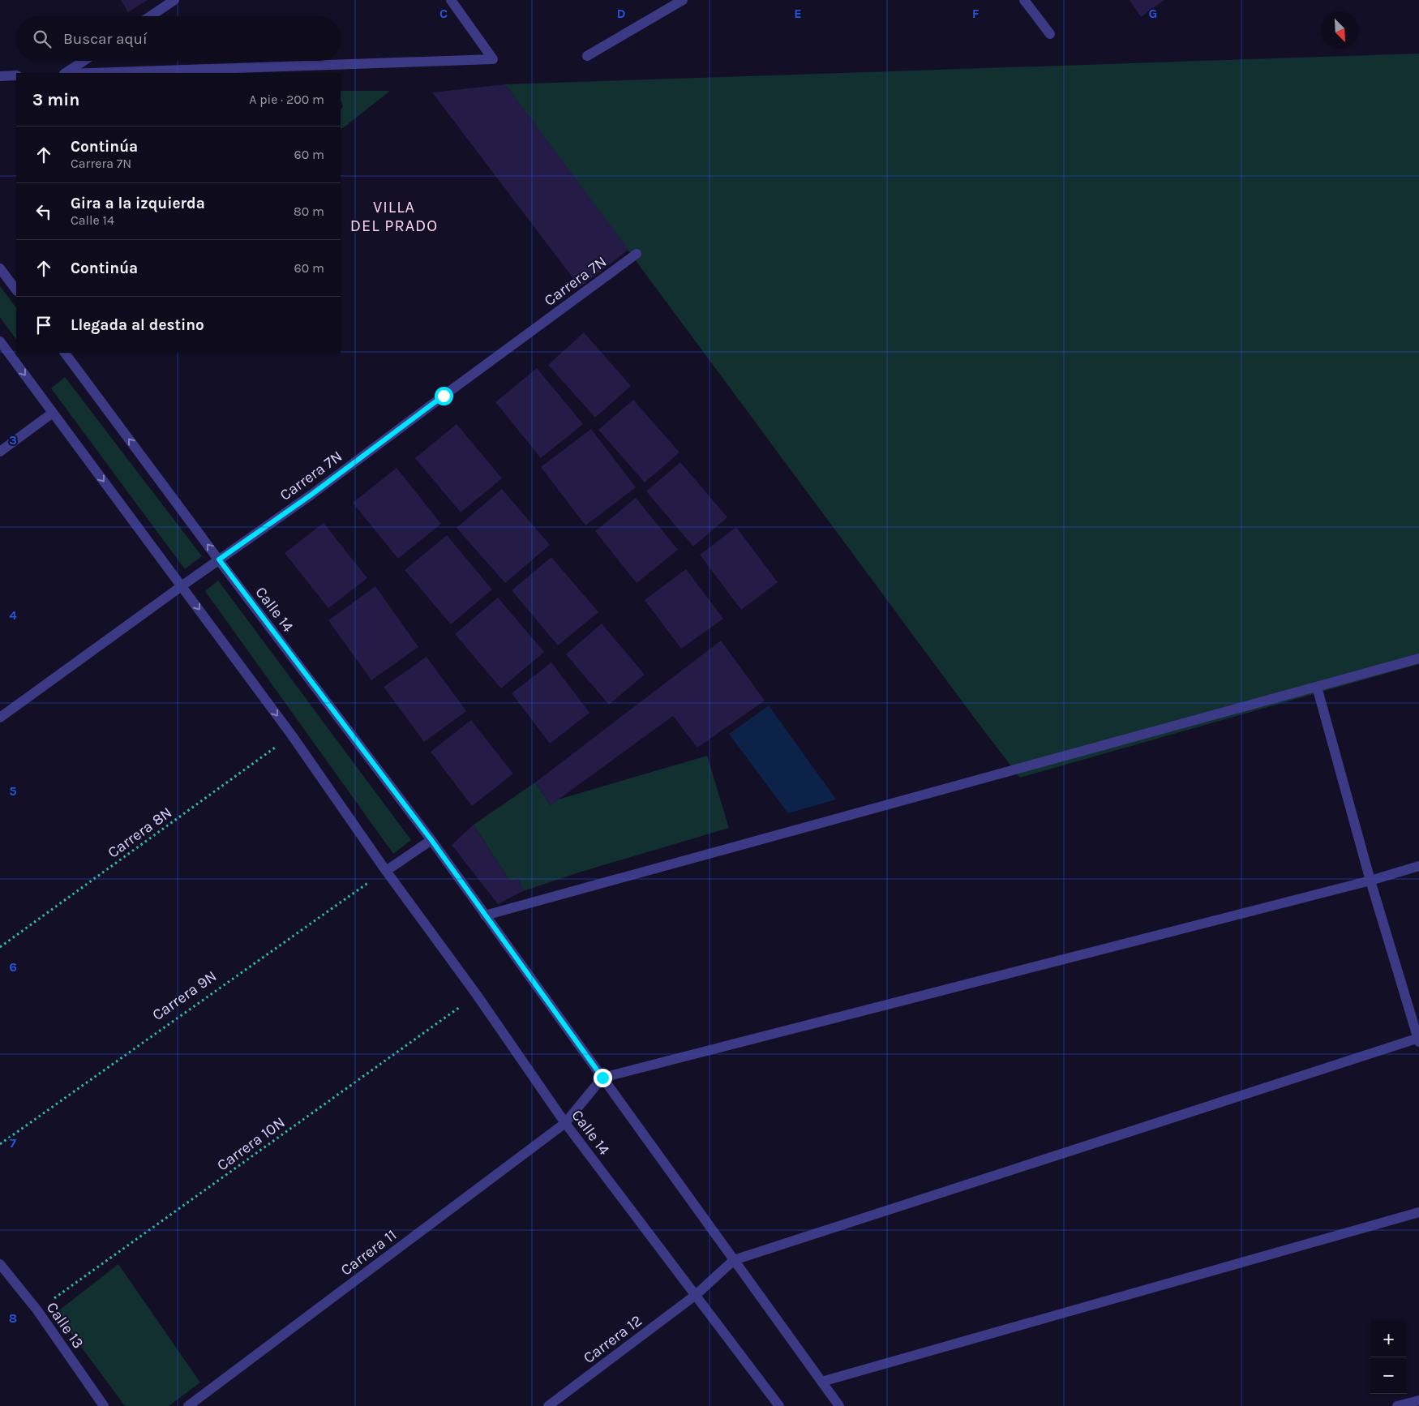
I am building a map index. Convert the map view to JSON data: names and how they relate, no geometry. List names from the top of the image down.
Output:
{
  "streets": {
    "street": [
      "Carrera 7N",
      "Calle 14",
      "Carrera 11",
      "Calle 13",
      "Carrera 12"
    ],
    "path": ["Carrera 8N", "Carrera 9N", "Carrera 10N"]
  },
  "crossings": [
    ["Carrera 7N", "Calle 14"],
    ["Calle 14", "Carrera 8N"],
    ["Calle 14", "Carrera 9N"],
    ["Calle 14", "Carrera 10N"],
    ["Calle 14", "Carrera 11"],
    ["Calle 14", "Carrera 12"],
    ["Carrera 10N", "Calle 13"]
  ],
  "districts": ["VILLA DEL PRADO"],
  "north": "bottom right",
  "page": {
    "search": "Buscar aquí",
    "heading": ["3 min", "A pie · 200 m"],
    "list": [
      ["Continúa", "Carrera 7N", "60 m"],
      ["Gira a la izquierda", "Calle 14", "80 m"],
      ["Continúa", "60 m"],
      "Llegada al destino"
    ],
    "map_buttons": ["+", "−"]
  },
  "grid": {
    "columns": [
      "C",
      "D",
      "E",
      "F",
      "G"
    ],
    "rows": [
      "3",
      "4",
      "5",
      "6",
      "7",
      "8"
    ]
  }
}
